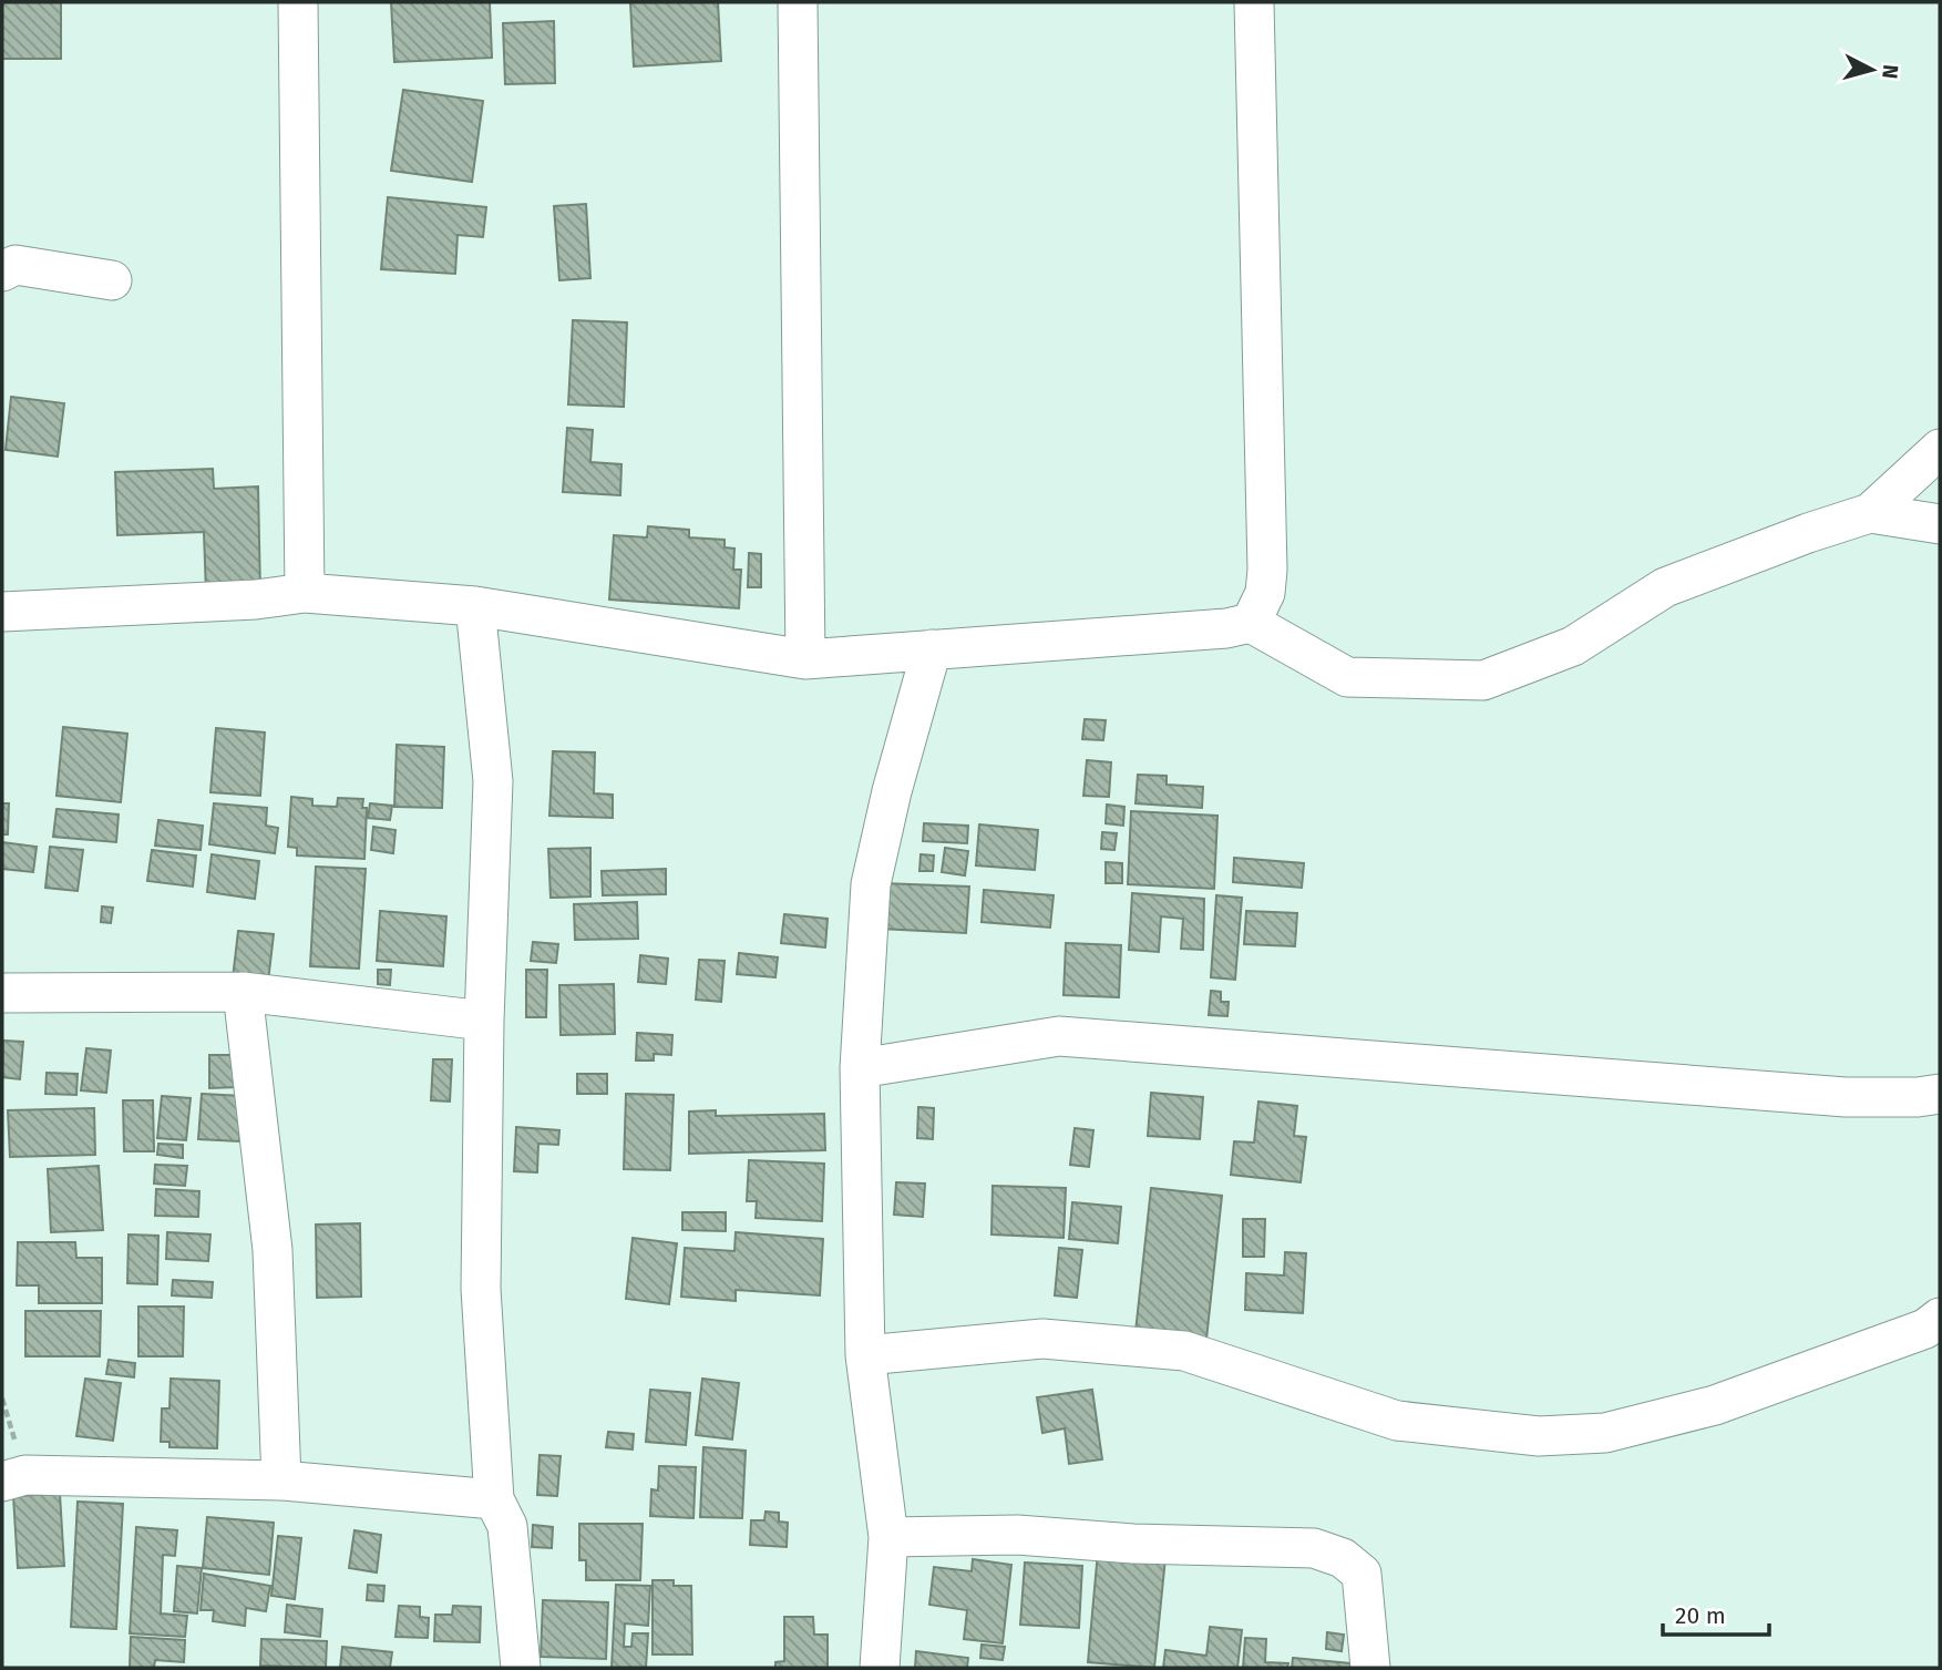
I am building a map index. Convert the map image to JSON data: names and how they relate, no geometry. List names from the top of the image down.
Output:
{
  "scale_bar": "20 m",
  "north": "right"
}
